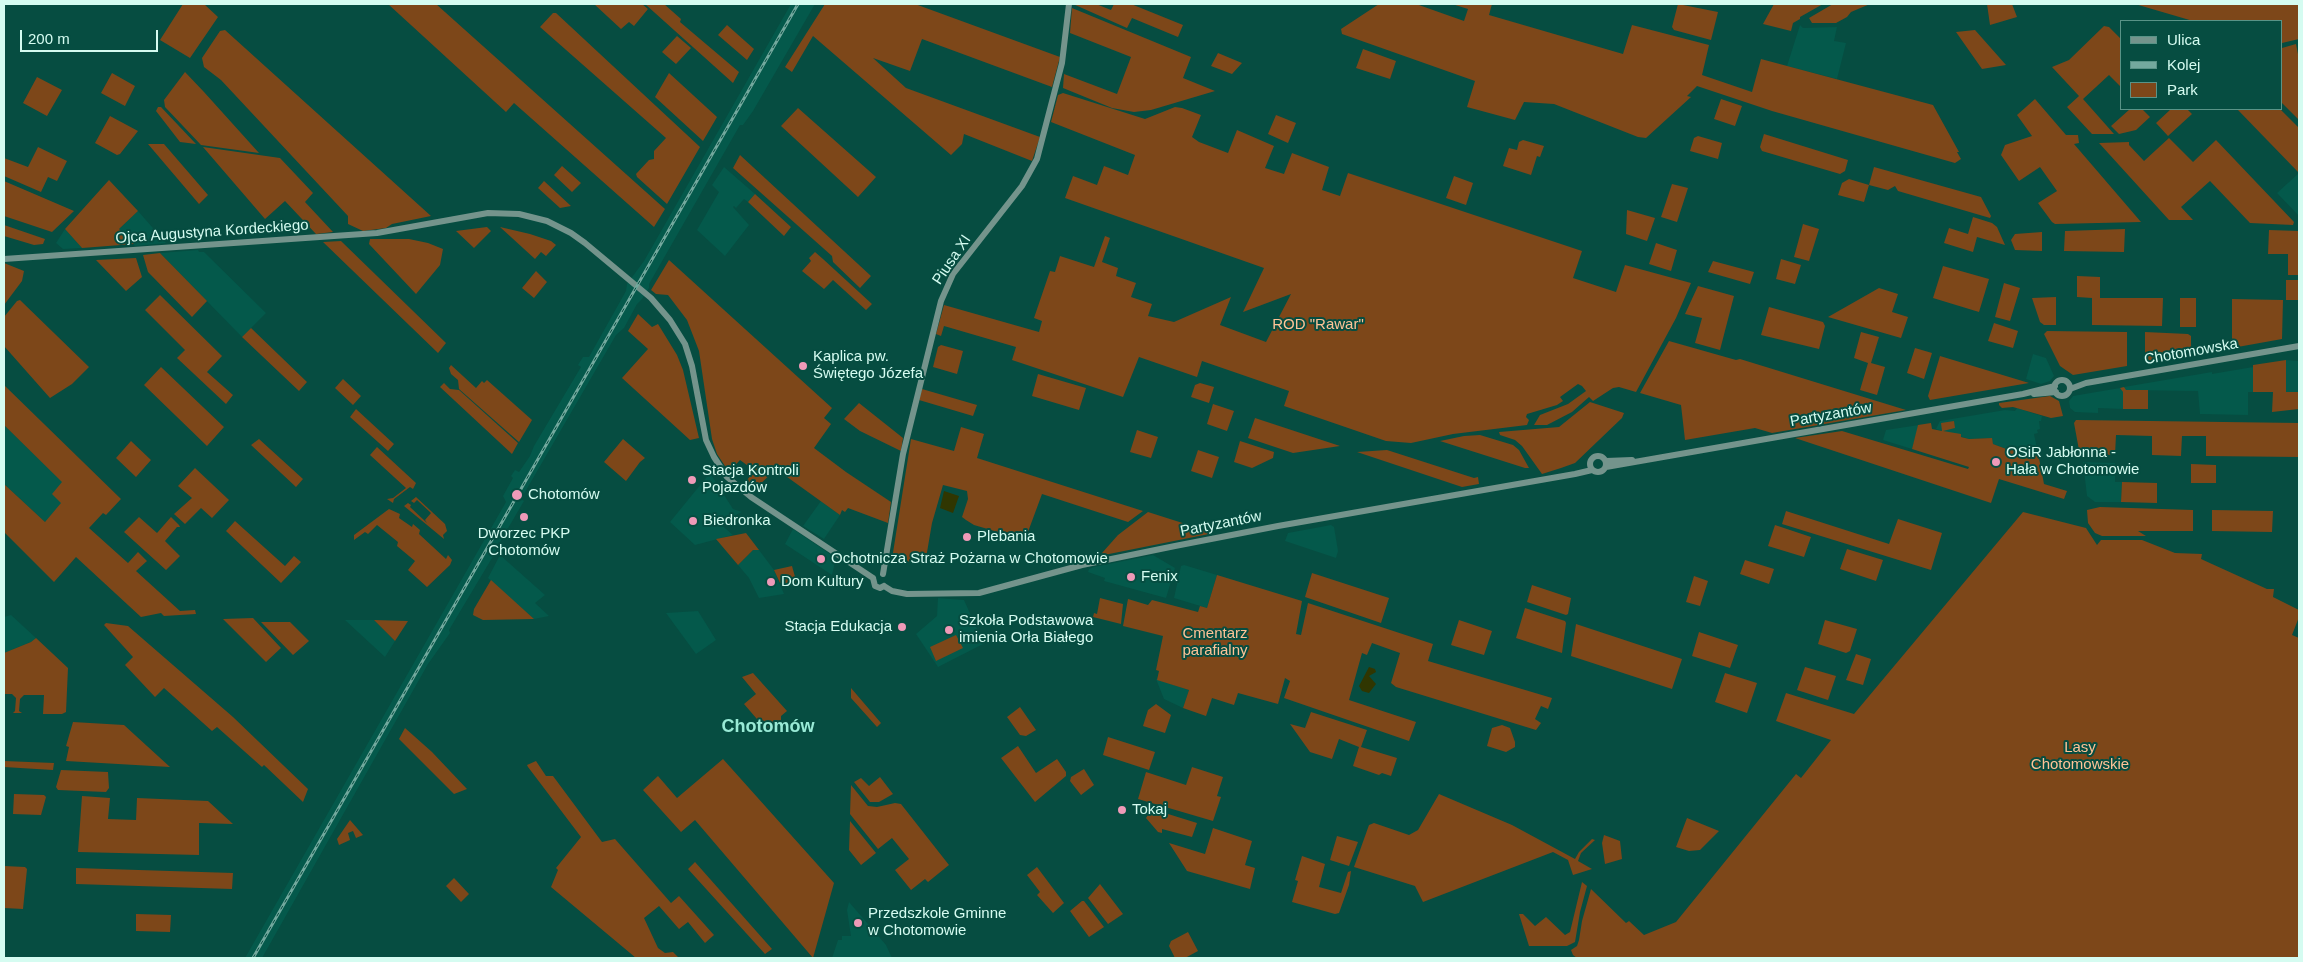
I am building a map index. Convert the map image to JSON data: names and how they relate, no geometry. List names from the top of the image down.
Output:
{
  "streets": {
    "street": [
      "Ojca Augustyna Kordeckiego",
      "Piusa XI",
      "Chotomowska",
      "Partyzantów"
    ]
  },
  "crossings": [
    ["Ojca Augustyna Kordeckiego", "Piusa XI"],
    ["Ojca Augustyna Kordeckiego", "Partyzantów"],
    ["Piusa XI", "Partyzantów"]
  ],
  "districts": ["Chotomów"],
  "parks": ["ROD \"Rawar\"", "Cmentarz parafialny", "Lasy Chotomowskie"],
  "places": [
    "Kaplica pw. Świętego Józefa",
    "OSiR Jabłonna - Hała w Chotomowie",
    "Stacja Kontroli Pojazdów",
    "Chotomów",
    "Dworzec PKP Chotomów",
    "Biedronka",
    "Plebania",
    "Ochotnicza Straż Pożarna w Chotomowie",
    "Fenix",
    "Dom Kultury",
    "Stacja Edukacja",
    "Szkoła Podstawowa imienia Orła Białego",
    "Tokaj",
    "Przedszkole Gminne w Chotomowie"
  ],
  "legend": ["Ulica", "Kolej", "Park"],
  "scale_bar": "200 m"
}
